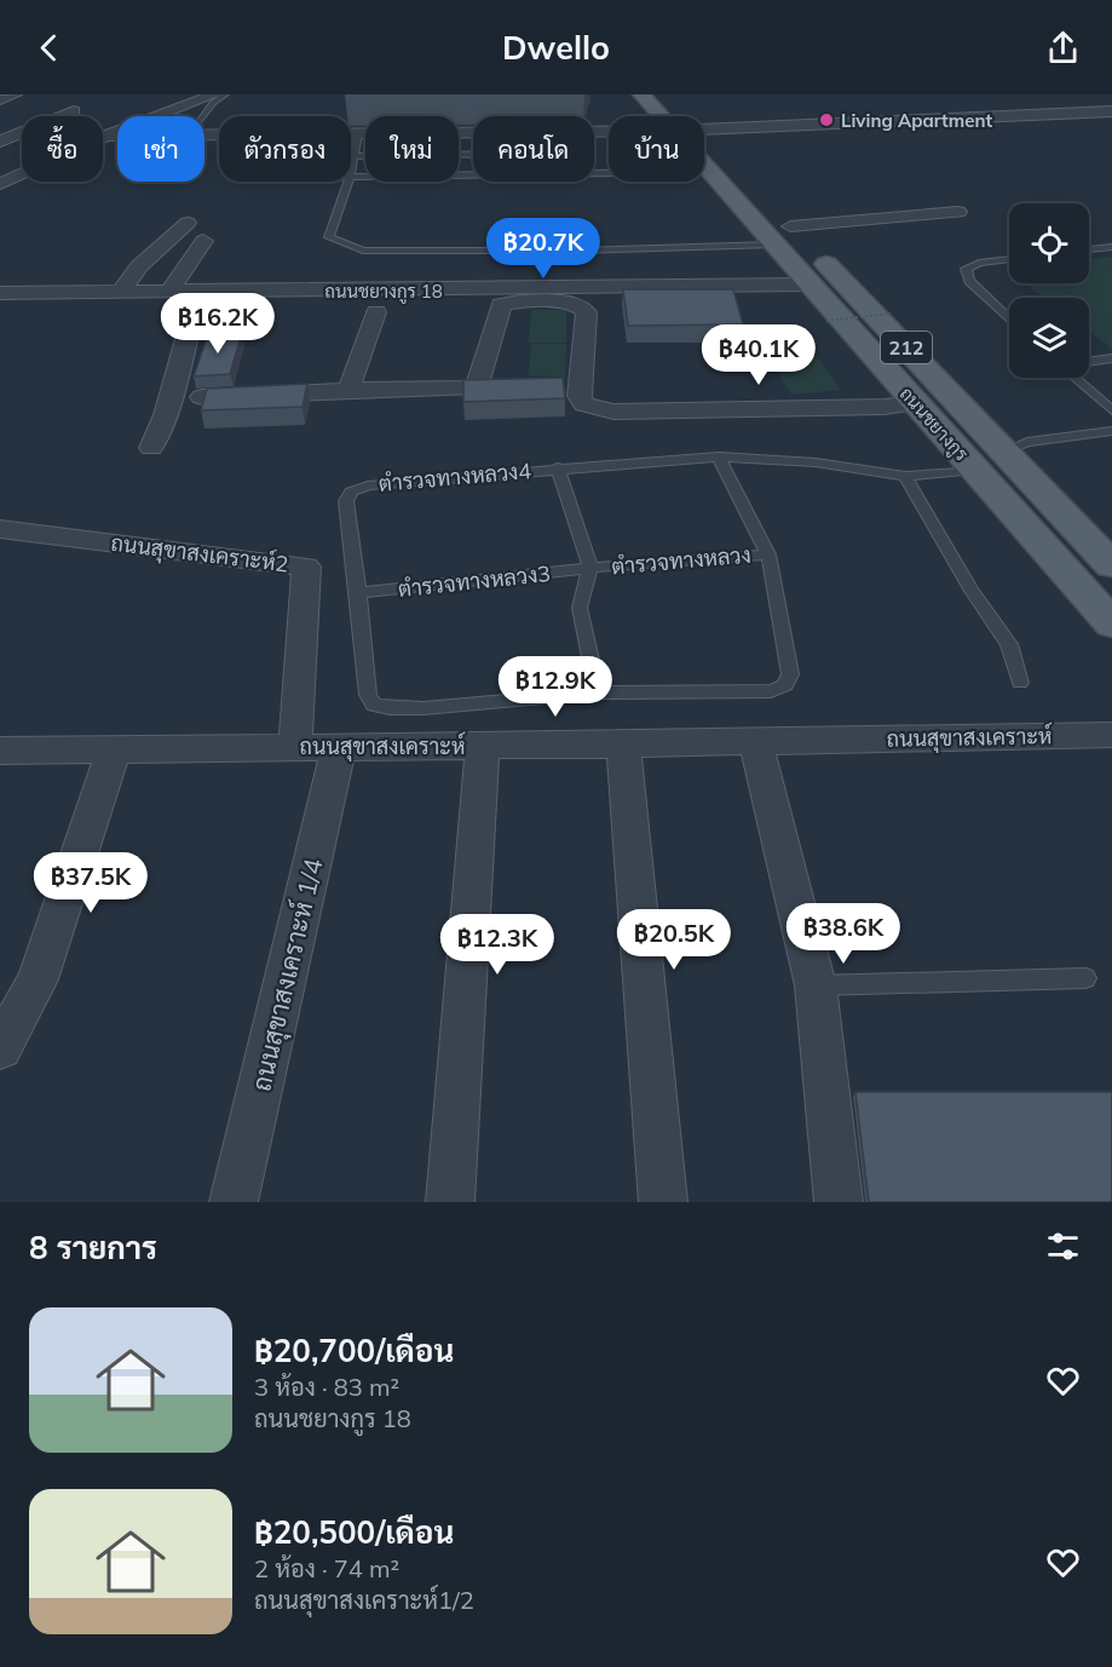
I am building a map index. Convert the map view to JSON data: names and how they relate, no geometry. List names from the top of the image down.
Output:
{
  "streets": {
    "main road": ["212", "ถนนชยางกูร"],
    "street": [
      "ถนนชยางกูร 18",
      "ถนนสุขาสงเคราะห์2",
      "ถนนสุขาสงเคราะห์",
      "ถนนสุขาสงเคราะห์ 1/4"
    ],
    "lane": ["ตำรวจทางหลวง4", "ตำรวจทางหลวง", "ตำรวจทางหลวง3"]
  },
  "crossings": [
    ["ถนนชยางกูร 18", "ถนนชยางกูร"],
    ["ตำรวจทางหลวง4", "ตำรวจทางหลวง"],
    ["ตำรวจทางหลวง4", "ตำรวจทางหลวง3"],
    ["ถนนสุขาสงเคราะห์2", "ถนนสุขาสงเคราะห์"],
    ["ตำรวจทางหลวง", "ตำรวจทางหลวง3"],
    ["ถนนสุขาสงเคราะห์", "ถนนสุขาสงเคราะห์ 1/4"]
  ],
  "places": ["Living Apartment"],
  "page": {
    "header": "Dwello",
    "chip": [
      "ซื้อ",
      "เช่า",
      "ตัวกรอง",
      "ใหม่",
      "คอนโด",
      "บ้าน"
    ],
    "price": [
      "฿20.7K",
      "฿16.2K",
      "฿40.1K",
      "฿12.9K",
      "฿37.5K",
      "฿38.6K",
      "฿20.5K",
      "฿12.3K"
    ],
    "heading": "8 รายการ",
    "list": [
      {
        "name": "฿20,700/เดือน",
        "note": "3 ห้อง · 83 m² · ถนนชยางกูร 18"
      },
      {
        "name": "฿20,500/เดือน",
        "note": "2 ห้อง · 74 m² · ถนนสุขาสงเคราะห์1/2"
      }
    ]
  }
}
